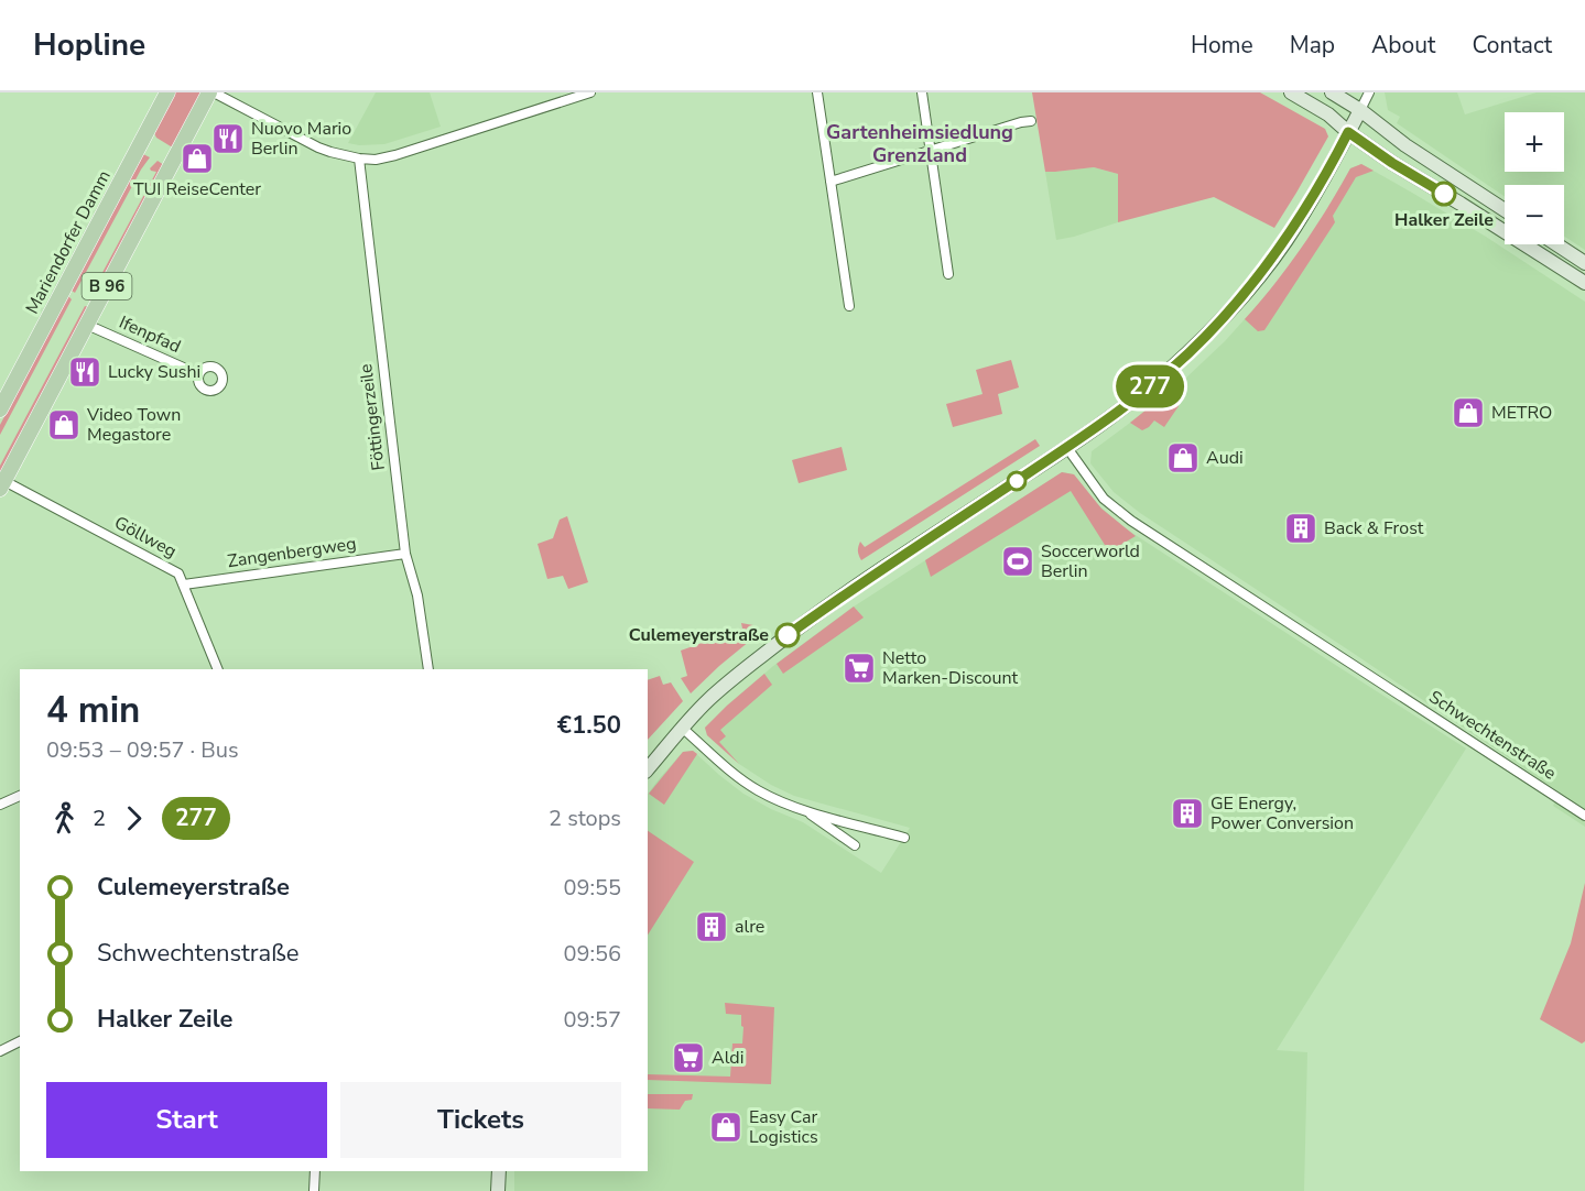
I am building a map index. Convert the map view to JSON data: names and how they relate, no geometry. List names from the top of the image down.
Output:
{
  "streets": {
    "main road": ["Mariendorfer Damm", "B 96"],
    "street": [
      "Ifenpfad",
      "Föttingerzeile",
      "Göllweg",
      "Zangenbergweg",
      "Schwechtenstraße"
    ]
  },
  "crossings": [
    ["B 96", "Ifenpfad"],
    ["B 96", "Göllweg"],
    ["Föttingerzeile", "Zangenbergweg"],
    ["Göllweg", "Zangenbergweg"]
  ],
  "districts": ["Gartenheimsiedlung Grenzland"],
  "places": {
    "restaurant": ["Nuovo Mario Berlin", "Lucky Sushi"],
    "shop": [
      "TUI ReiseCenter",
      "METRO",
      "Video Town Megastore",
      "Audi",
      "Easy Car Logistics"
    ],
    "other": ["Halker Zeile", "Culemeyerstraße"],
    "building": ["Back & Frost", "GE Energy, Power Conversion", "alre"],
    "sports": ["Soccerworld Berlin"],
    "supermarket": ["Netto Marken-Discount", "Aldi"]
  },
  "lines": ["bus line 277"],
  "page": {
    "header": "Hopline",
    "nav": [
      "Home",
      "Map",
      "About",
      "Contact"
    ],
    "on_map": "277",
    "map_buttons": ["+", "−"],
    "heading": ["4 min", "09:53 – 09:57 · Bus", "€1.50"],
    "legs": ["2", "277", "2 stops"],
    "list": [
      {
        "name": "Culemeyerstraße",
        "value": "09:55"
      },
      {
        "name": "Schwechtenstraße",
        "value": "09:56"
      },
      {
        "name": "Halker Zeile",
        "value": "09:57"
      }
    ],
    "buttons": ["Start", "Tickets"]
  }
}
